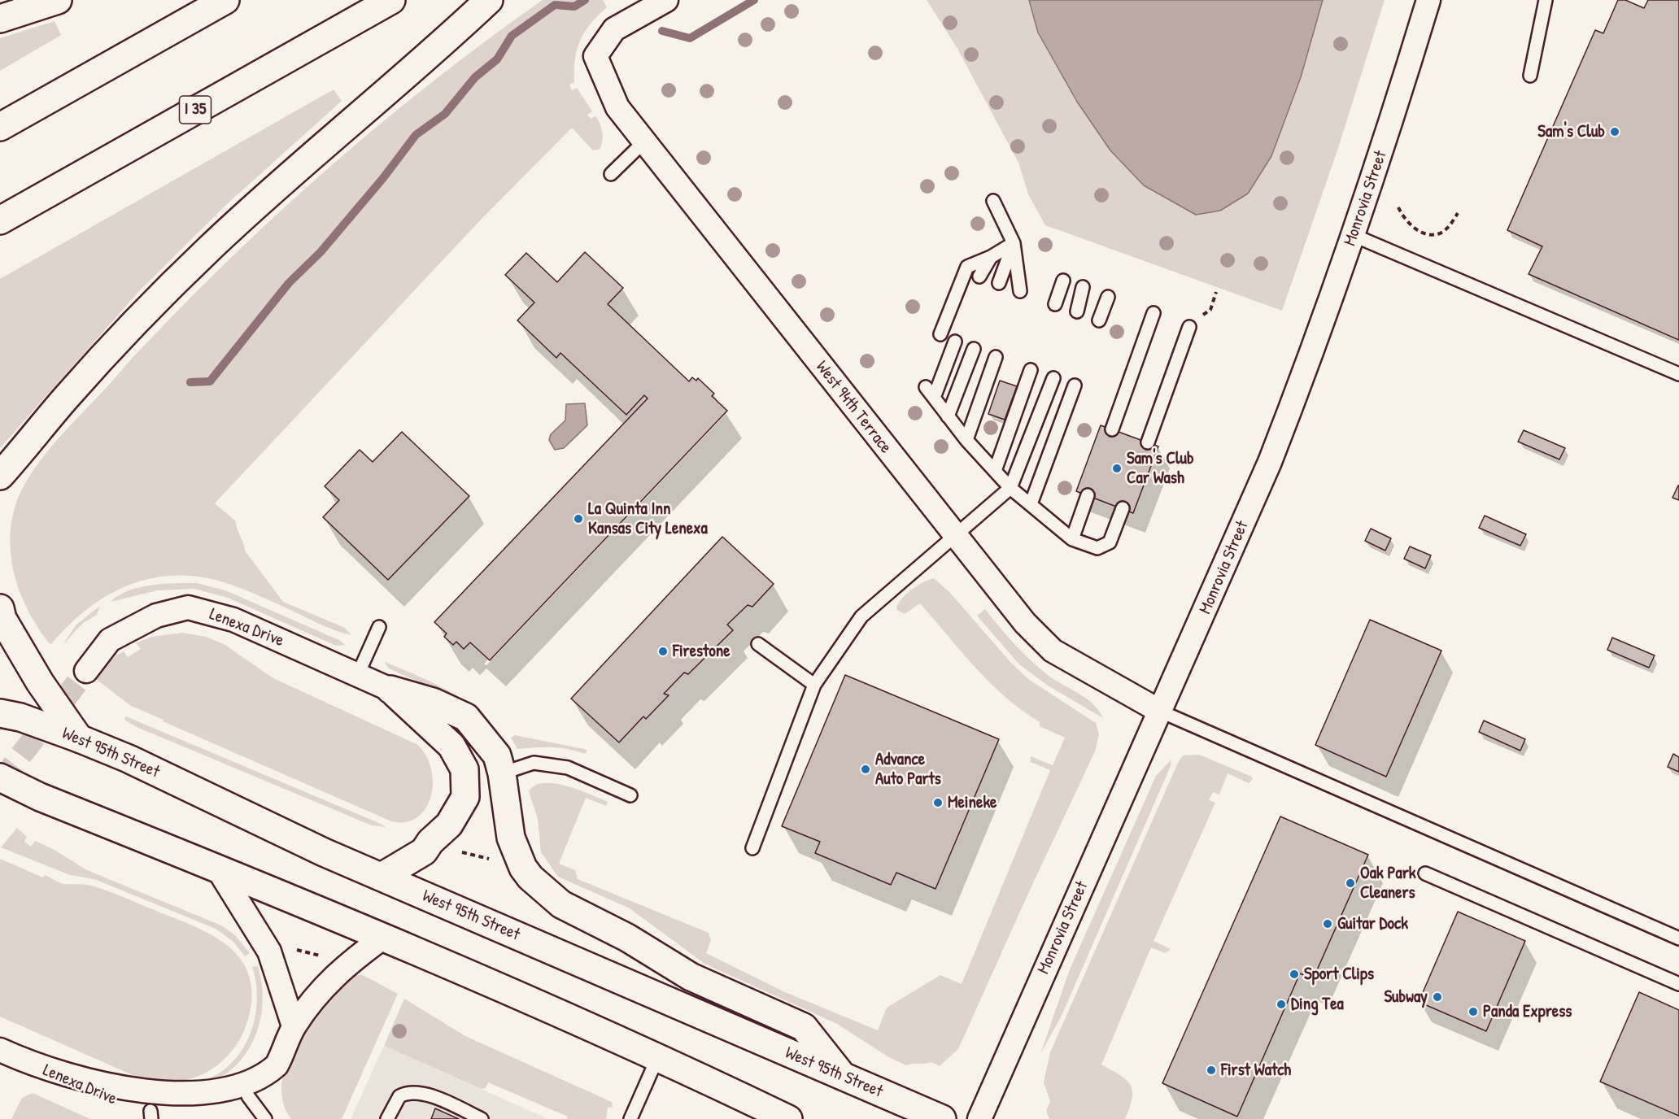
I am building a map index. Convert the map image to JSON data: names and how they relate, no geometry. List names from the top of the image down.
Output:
{
  "streets": {
    "main road": ["I 35", "West 95th Street"],
    "street": ["Monrovia Street", "West 94th Terrace", "Lenexa Drive"]
  },
  "crossings": [
    ["Monrovia Street", "West 94th Terrace"]
  ],
  "places": [
    "Sam's Club",
    "Sam's Club Car Wash",
    "La Quinta Inn Kansas City Lenexa",
    "Firestone",
    "Advance Auto Parts",
    "Meineke",
    "Oak Park Cleaners",
    "Guitar Dock",
    "Sport Clips",
    "Subway",
    "Ding Tea",
    "Panda Express",
    "First Watch"
  ]
}
